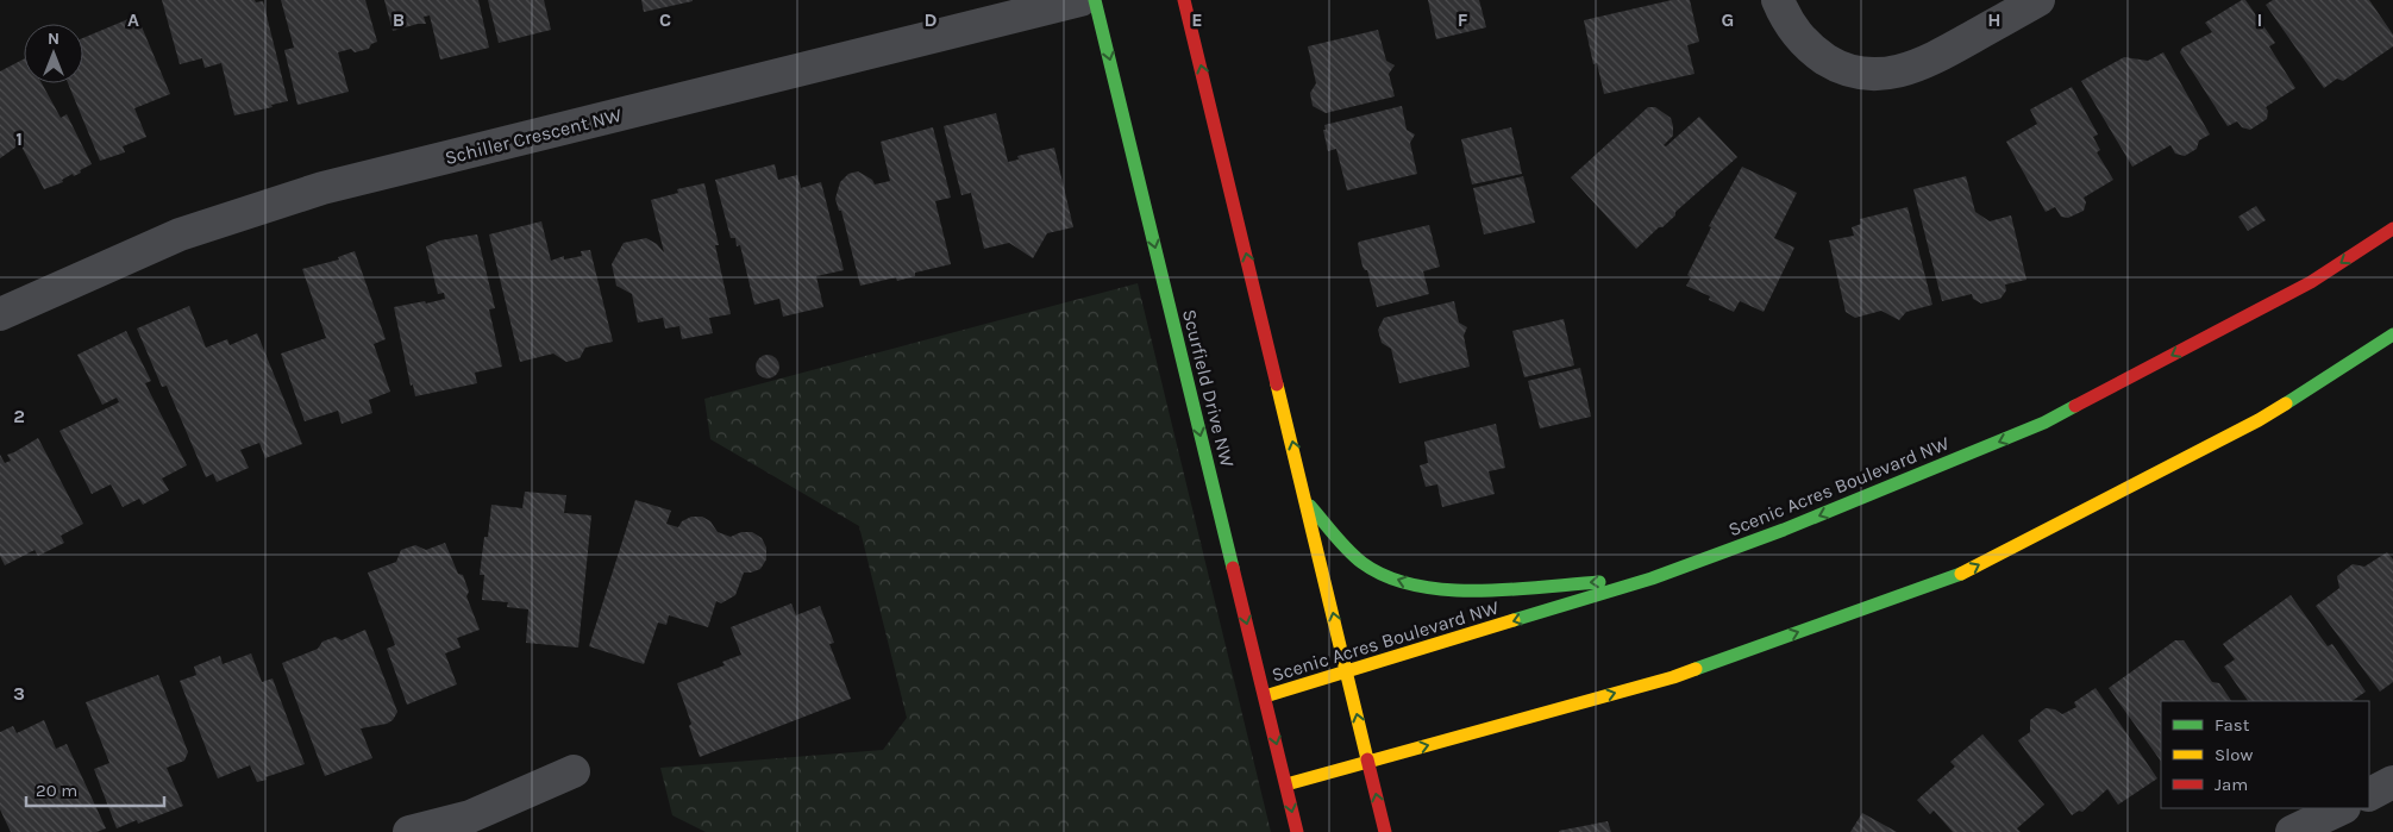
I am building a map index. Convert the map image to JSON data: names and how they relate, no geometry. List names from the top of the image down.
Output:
{
  "streets": {
    "street": ["Schiller Crescent NW", "Scurfield Drive NW", "Scenic Acres Boulevard NW"]
  },
  "crossings": [
    ["Scurfield Drive NW", "Scenic Acres Boulevard NW"]
  ],
  "legend": ["Fast", "Slow", "Jam"],
  "scale_bar": "20 m",
  "north": "top",
  "grid": {
    "columns": [
      "A",
      "B",
      "C",
      "D",
      "E",
      "F",
      "G",
      "H",
      "I"
    ],
    "rows": ["1", "2", "3"]
  }
}
